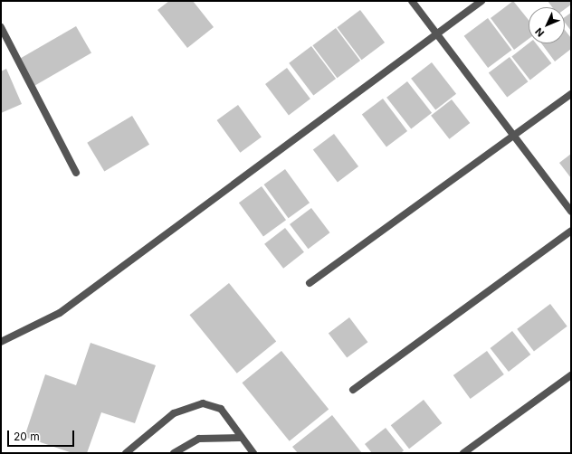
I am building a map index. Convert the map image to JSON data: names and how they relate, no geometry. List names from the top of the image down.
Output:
{
  "scale_bar": "20 m",
  "north": "bottom left"
}
